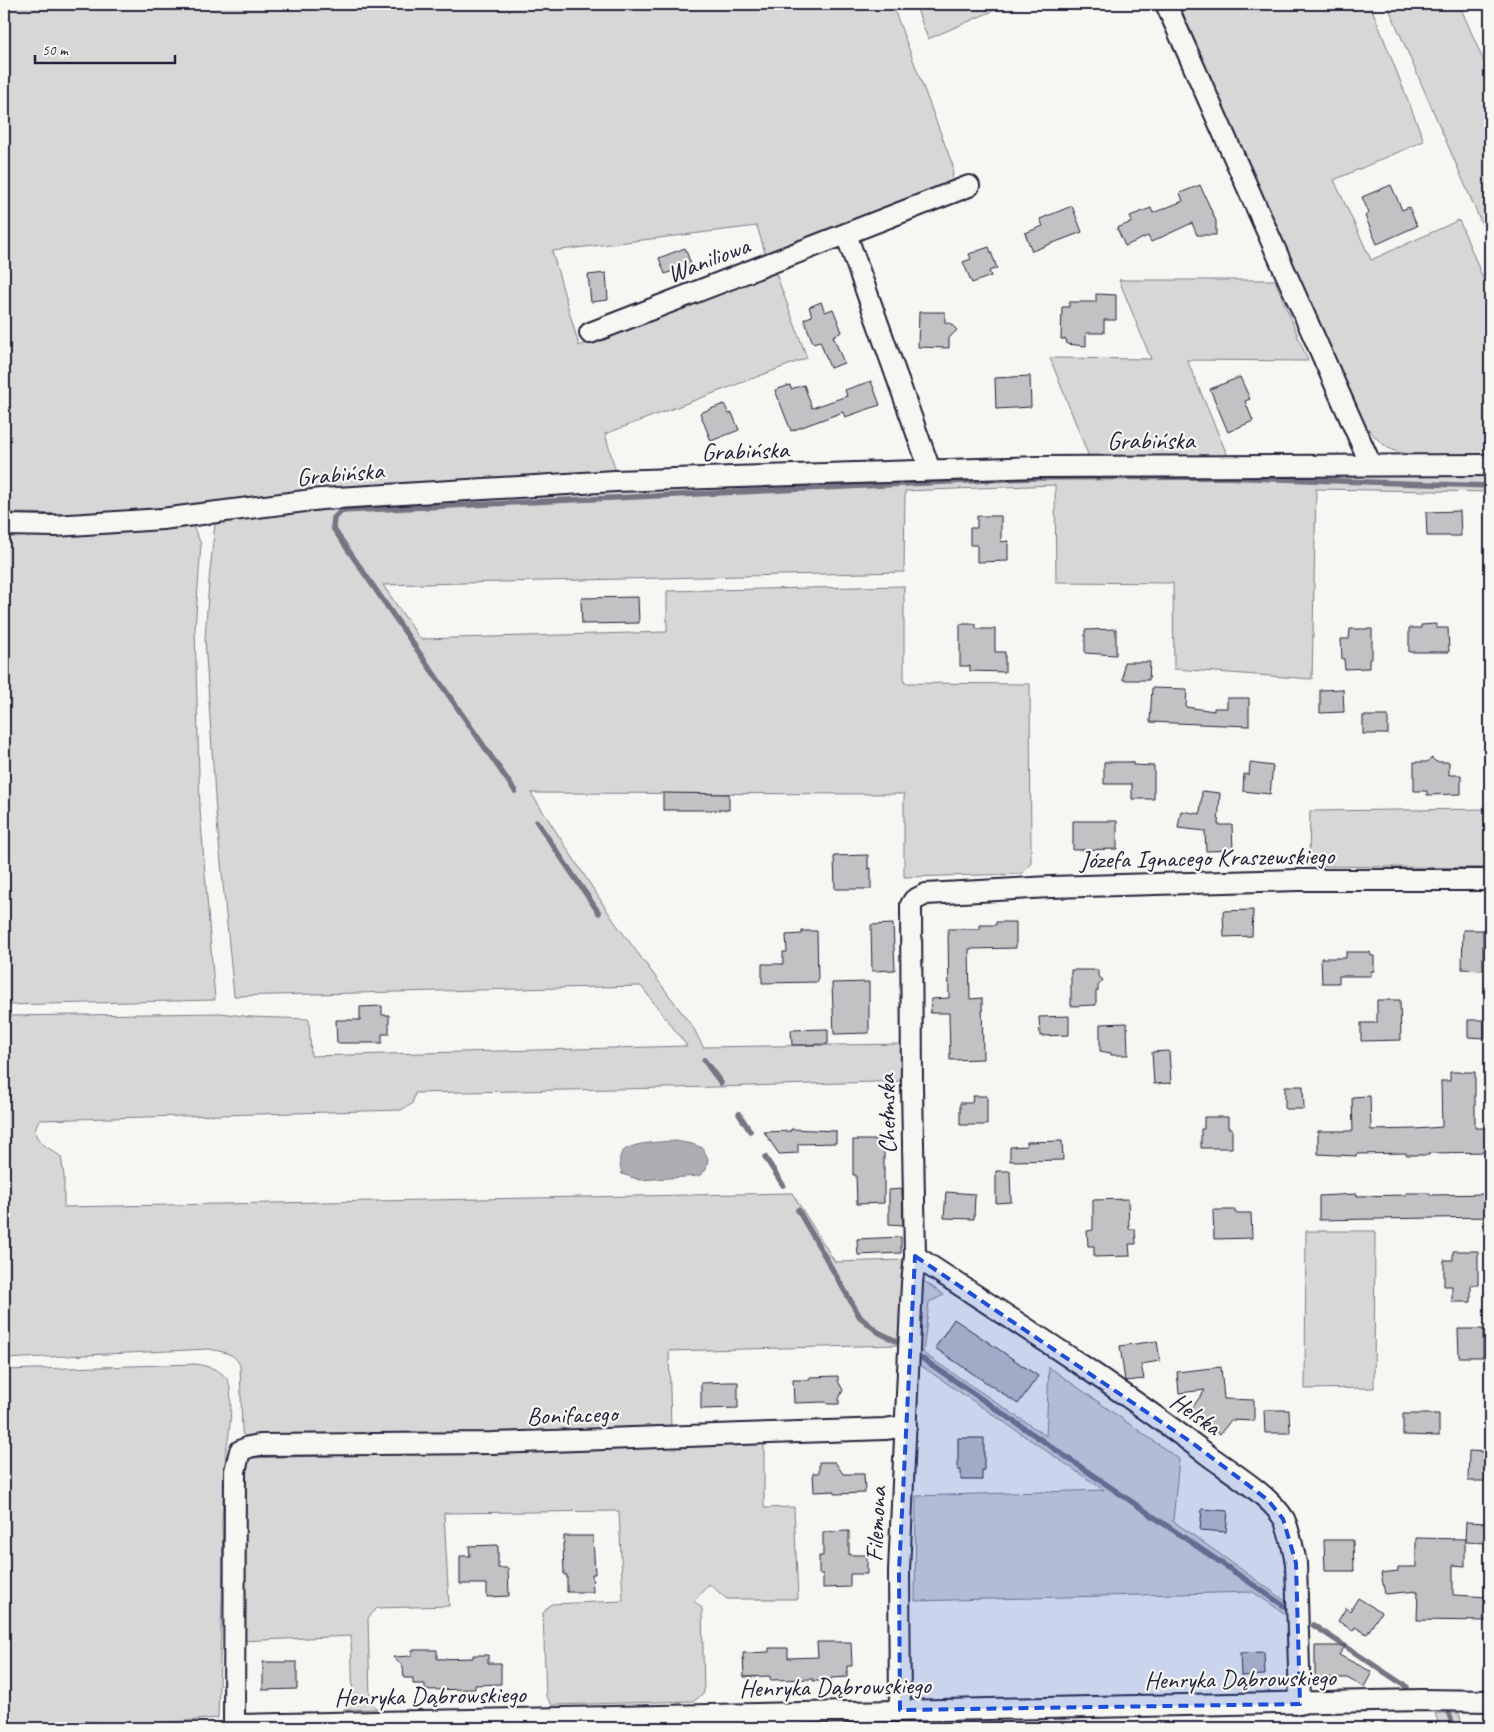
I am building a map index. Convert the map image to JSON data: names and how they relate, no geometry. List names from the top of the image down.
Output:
{
  "streets": {
    "street": [
      "Waniliowa",
      "Grabińska",
      "Józefa Ignacego Kraszewskiego",
      "Chełmska",
      "Helska",
      "Bonifacego",
      "Filemona",
      "Henryka Dąbrowskiego"
    ]
  },
  "crossings": [
    ["Józefa Ignacego Kraszewskiego", "Chełmska"],
    ["Chełmska", "Helska"],
    ["Chełmska", "Filemona"],
    ["Helska", "Henryka Dąbrowskiego"],
    ["Bonifacego", "Filemona"],
    ["Bonifacego", "Henryka Dąbrowskiego"],
    ["Filemona", "Henryka Dąbrowskiego"]
  ],
  "scale_bar": "50 m"
}
